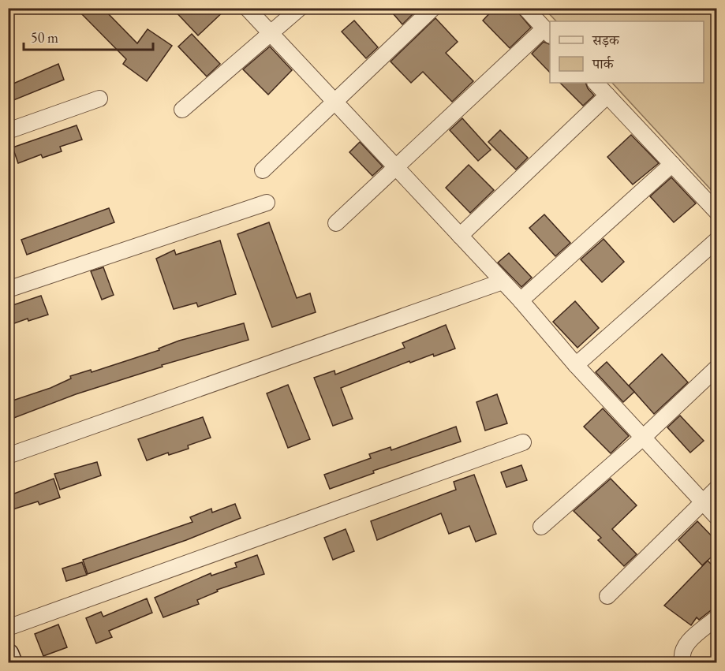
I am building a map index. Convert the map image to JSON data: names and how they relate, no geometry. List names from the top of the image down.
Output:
{
  "legend": ["सड़क", "पार्क"],
  "scale_bar": "50 m"
}
